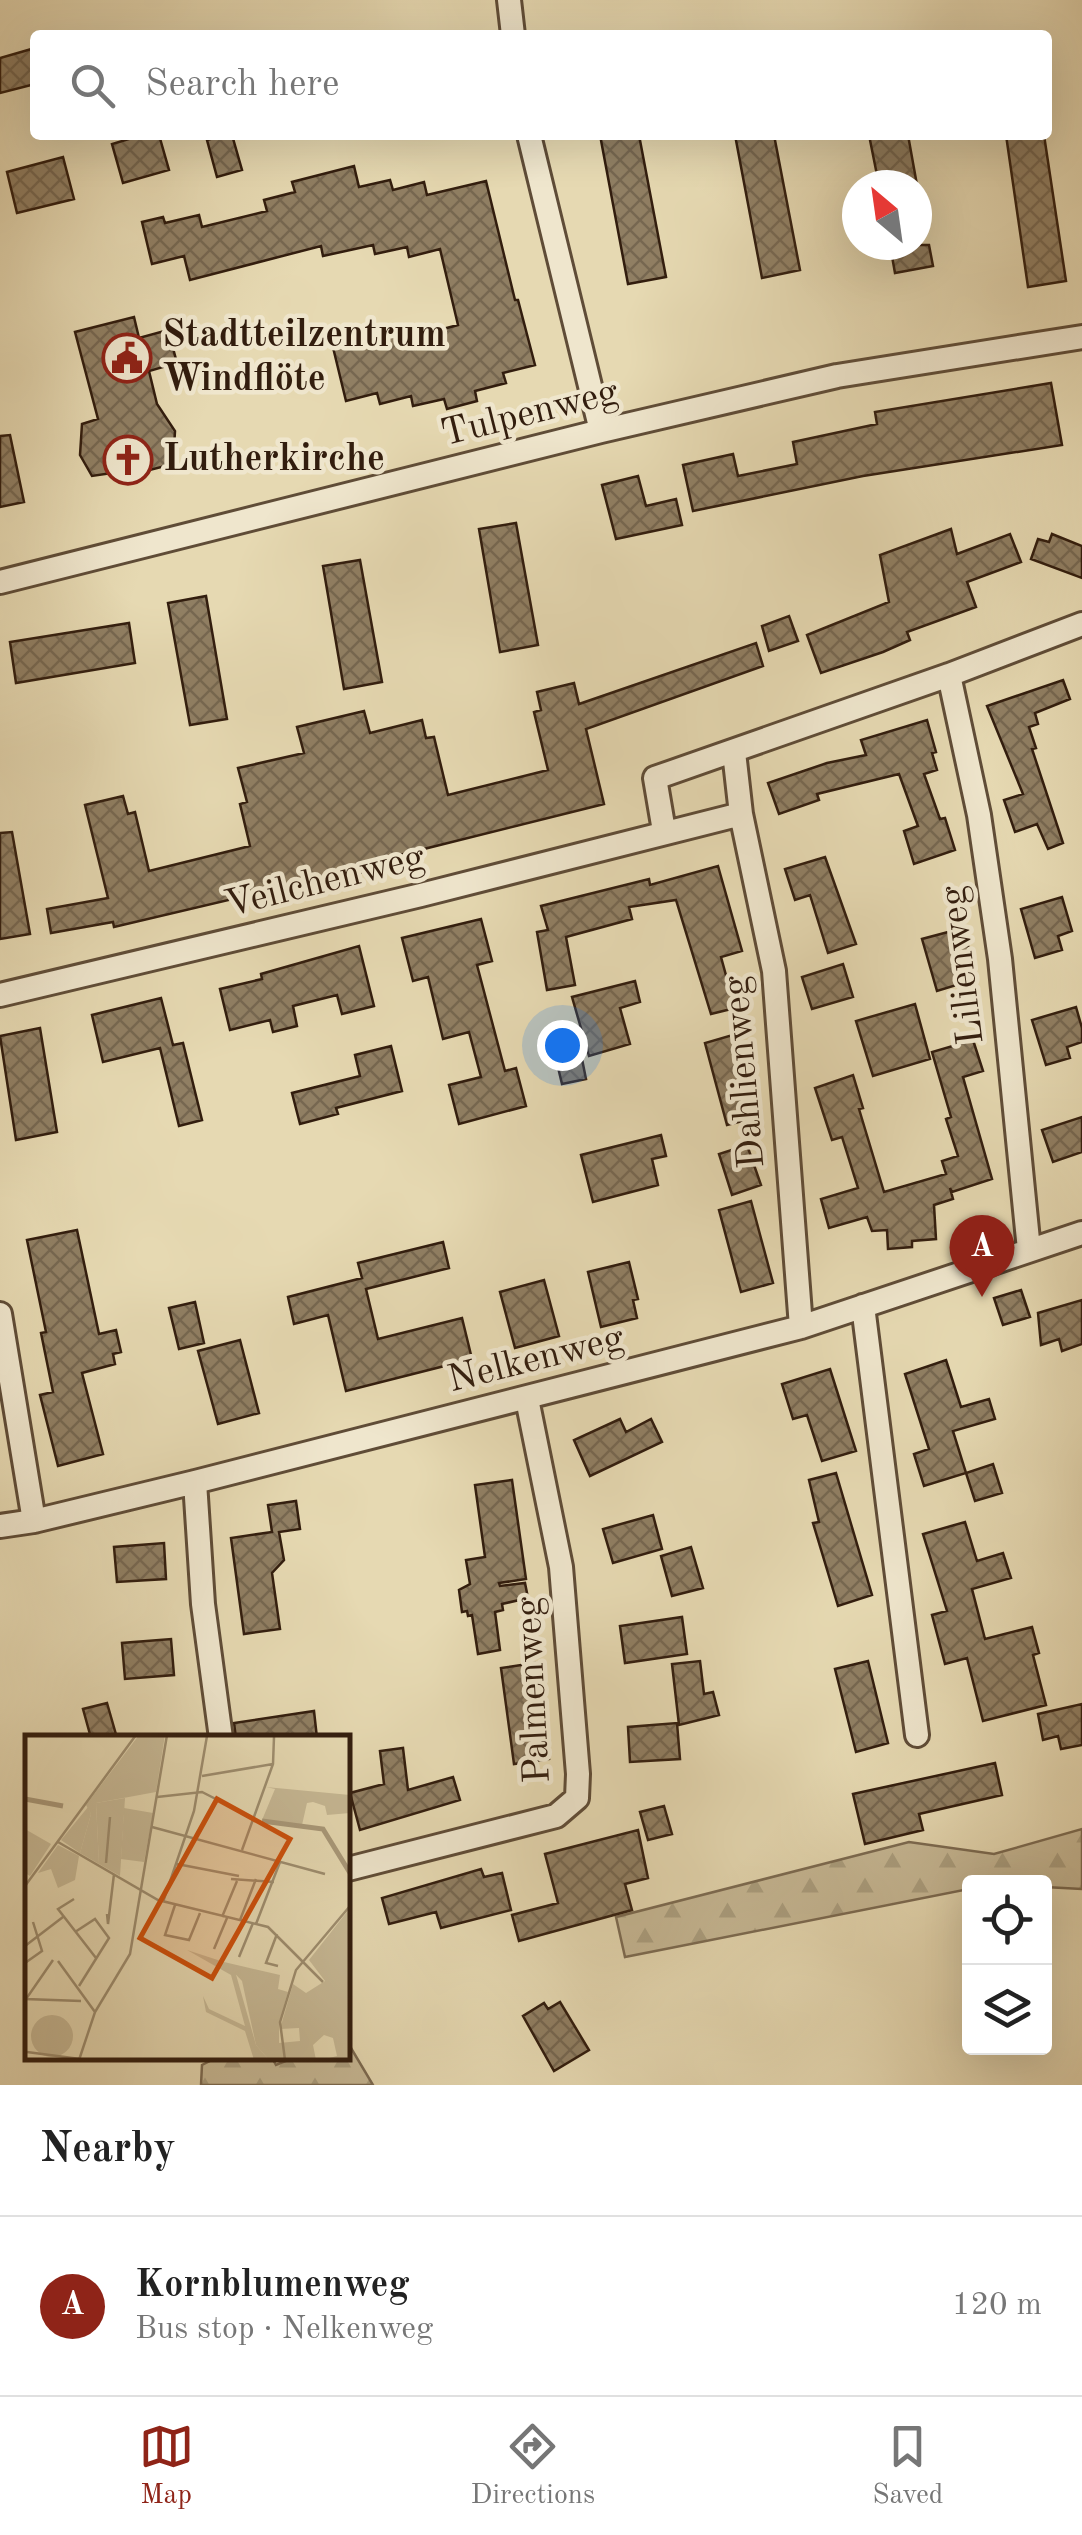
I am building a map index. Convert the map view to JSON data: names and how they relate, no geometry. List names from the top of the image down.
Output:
{
  "streets": {
    "street": [
      "Tulpenweg",
      "Veilchenweg",
      "Lilienweg",
      "Dahlienweg",
      "Nelkenweg",
      "Palmenweg"
    ]
  },
  "crossings": [
    ["Veilchenweg", "Dahlienweg"],
    ["Lilienweg", "Nelkenweg"],
    ["Dahlienweg", "Nelkenweg"],
    ["Nelkenweg", "Palmenweg"]
  ],
  "places": {
    "public building": ["Stadtteilzentrum Windflöte"],
    "church": ["Lutherkirche"]
  },
  "north": "top left",
  "page": {
    "search": "Search here",
    "pins": "A",
    "heading": "Nearby",
    "list": [
      {
        "mark": "A",
        "name": "Kornblumenweg",
        "note": "Bus stop · Nelkenweg",
        "value": "120 m"
      }
    ],
    "nav": ["Map", "Directions", "Saved"]
  }
}
